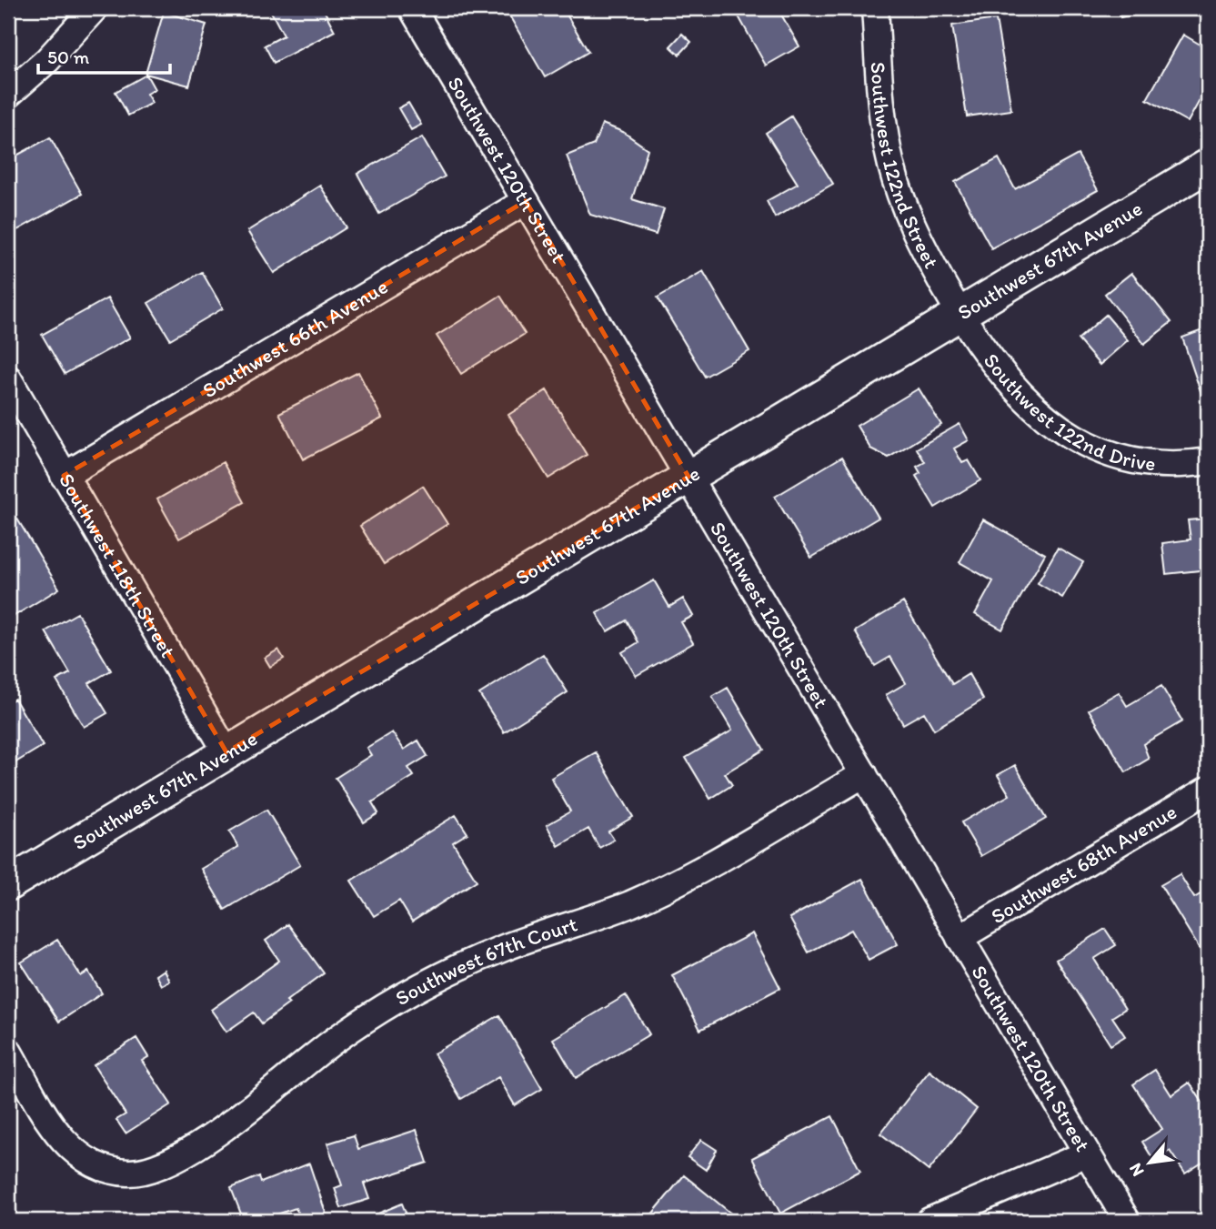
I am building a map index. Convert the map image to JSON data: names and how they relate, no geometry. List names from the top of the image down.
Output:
{
  "streets": {
    "main road": ["Southwest 67th Avenue"],
    "street": [
      "Southwest 122nd Street",
      "Southwest 120th Street",
      "Southwest 66th Avenue",
      "Southwest 122nd Drive",
      "Southwest 118th Street",
      "Southwest 68th Avenue",
      "Southwest 67th Court"
    ]
  },
  "crossings": [
    ["Southwest 122nd Street", "Southwest 67th Avenue"],
    ["Southwest 122nd Street", "Southwest 122nd Drive"],
    ["Southwest 120th Street", "Southwest 67th Avenue"],
    ["Southwest 120th Street", "Southwest 66th Avenue"],
    ["Southwest 120th Street", "Southwest 68th Avenue"],
    ["Southwest 120th Street", "Southwest 67th Court"],
    ["Southwest 67th Avenue", "Southwest 122nd Drive"],
    ["Southwest 67th Avenue", "Southwest 118th Street"],
    ["Southwest 66th Avenue", "Southwest 118th Street"]
  ],
  "scale_bar": "50 m",
  "north": "bottom left"
}
